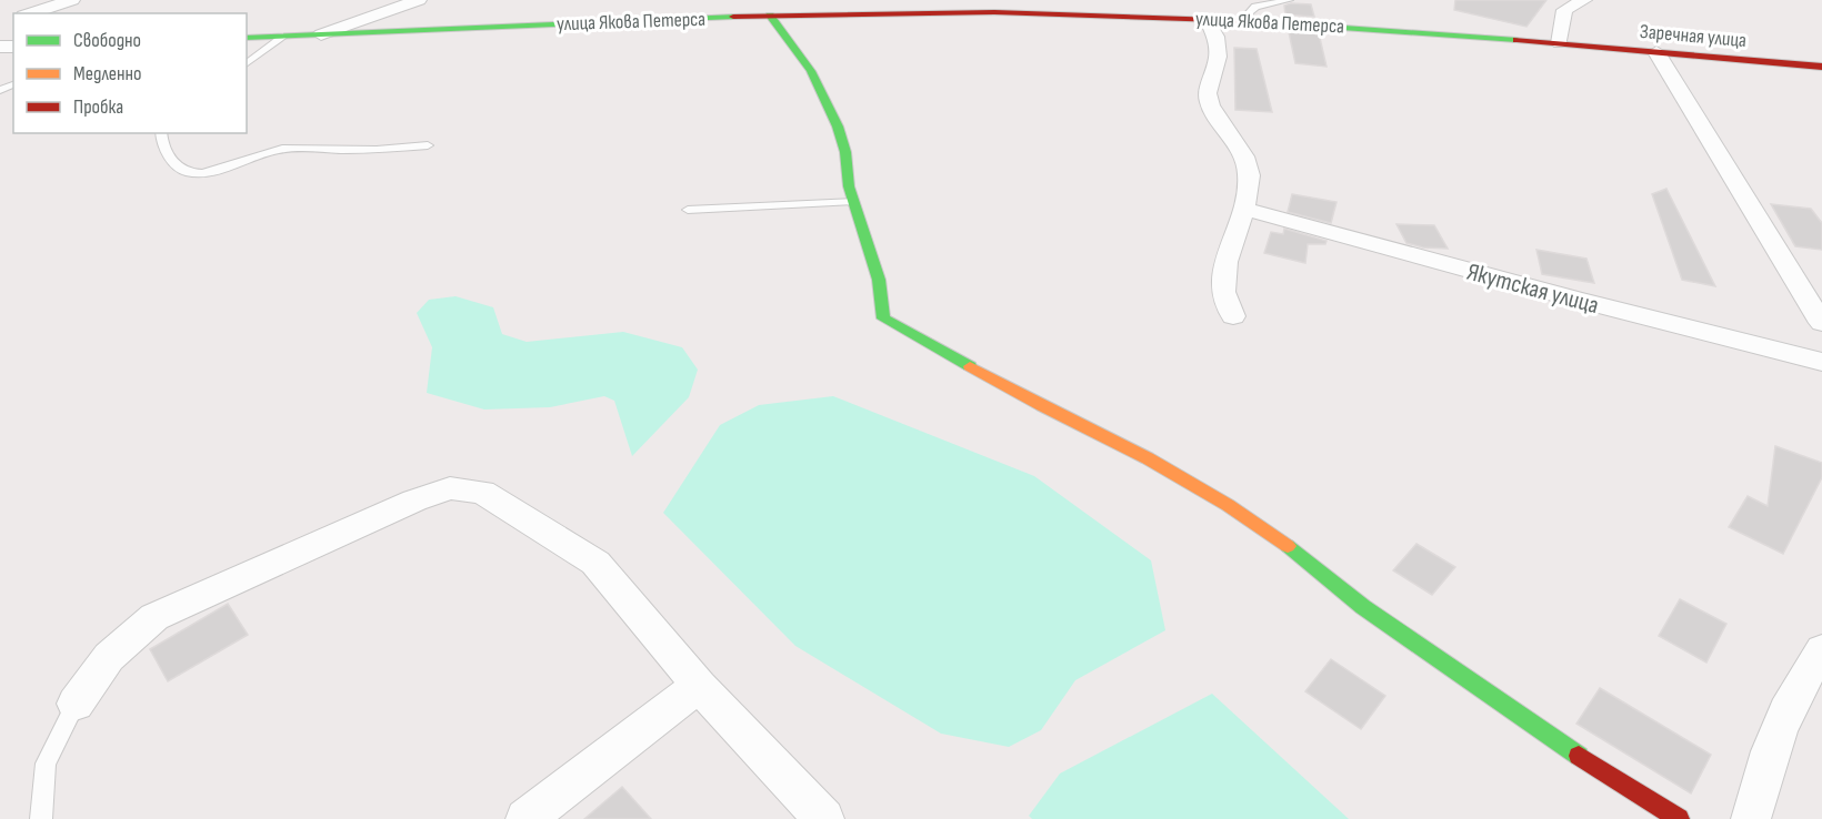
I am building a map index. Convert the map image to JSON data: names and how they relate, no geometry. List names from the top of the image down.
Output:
{
  "streets": {
    "street": ["улица Якова Петерса", "Заречная улица", "Якутская улица"]
  },
  "crossings": [
    ["улица Якова Петерса", "Заречная улица"]
  ],
  "legend": ["Свободно", "Медленно", "Пробка"]
}
